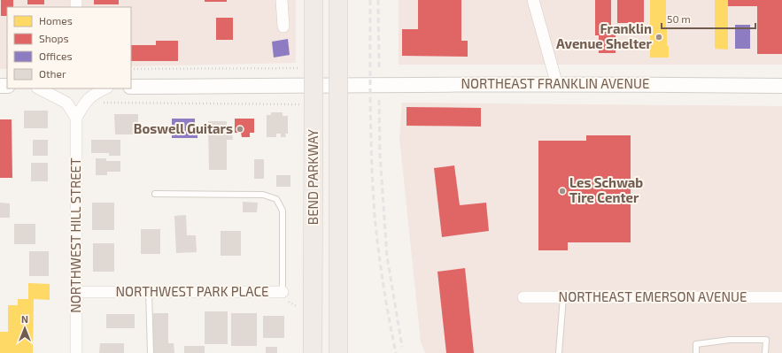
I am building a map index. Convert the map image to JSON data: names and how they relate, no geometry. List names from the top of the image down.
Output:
{
  "streets": {
    "highway": ["BEND PARKWAY"],
    "street": [
      "NORTHEAST FRANKLIN AVENUE",
      "NORTHWEST HILL STREET",
      "NORTHWEST PARK PLACE",
      "NORTHEAST EMERSON AVENUE"
    ]
  },
  "crossings": [
    ["NORTHWEST HILL STREET", "NORTHWEST PARK PLACE"]
  ],
  "places": ["Franklin Avenue Shelter", "Boswell Guitars", "Les Schwab Tire Center"],
  "legend": [
    "Homes",
    "Shops",
    "Offices",
    "Other"
  ],
  "scale_bar": "50 m",
  "north": "top"
}
